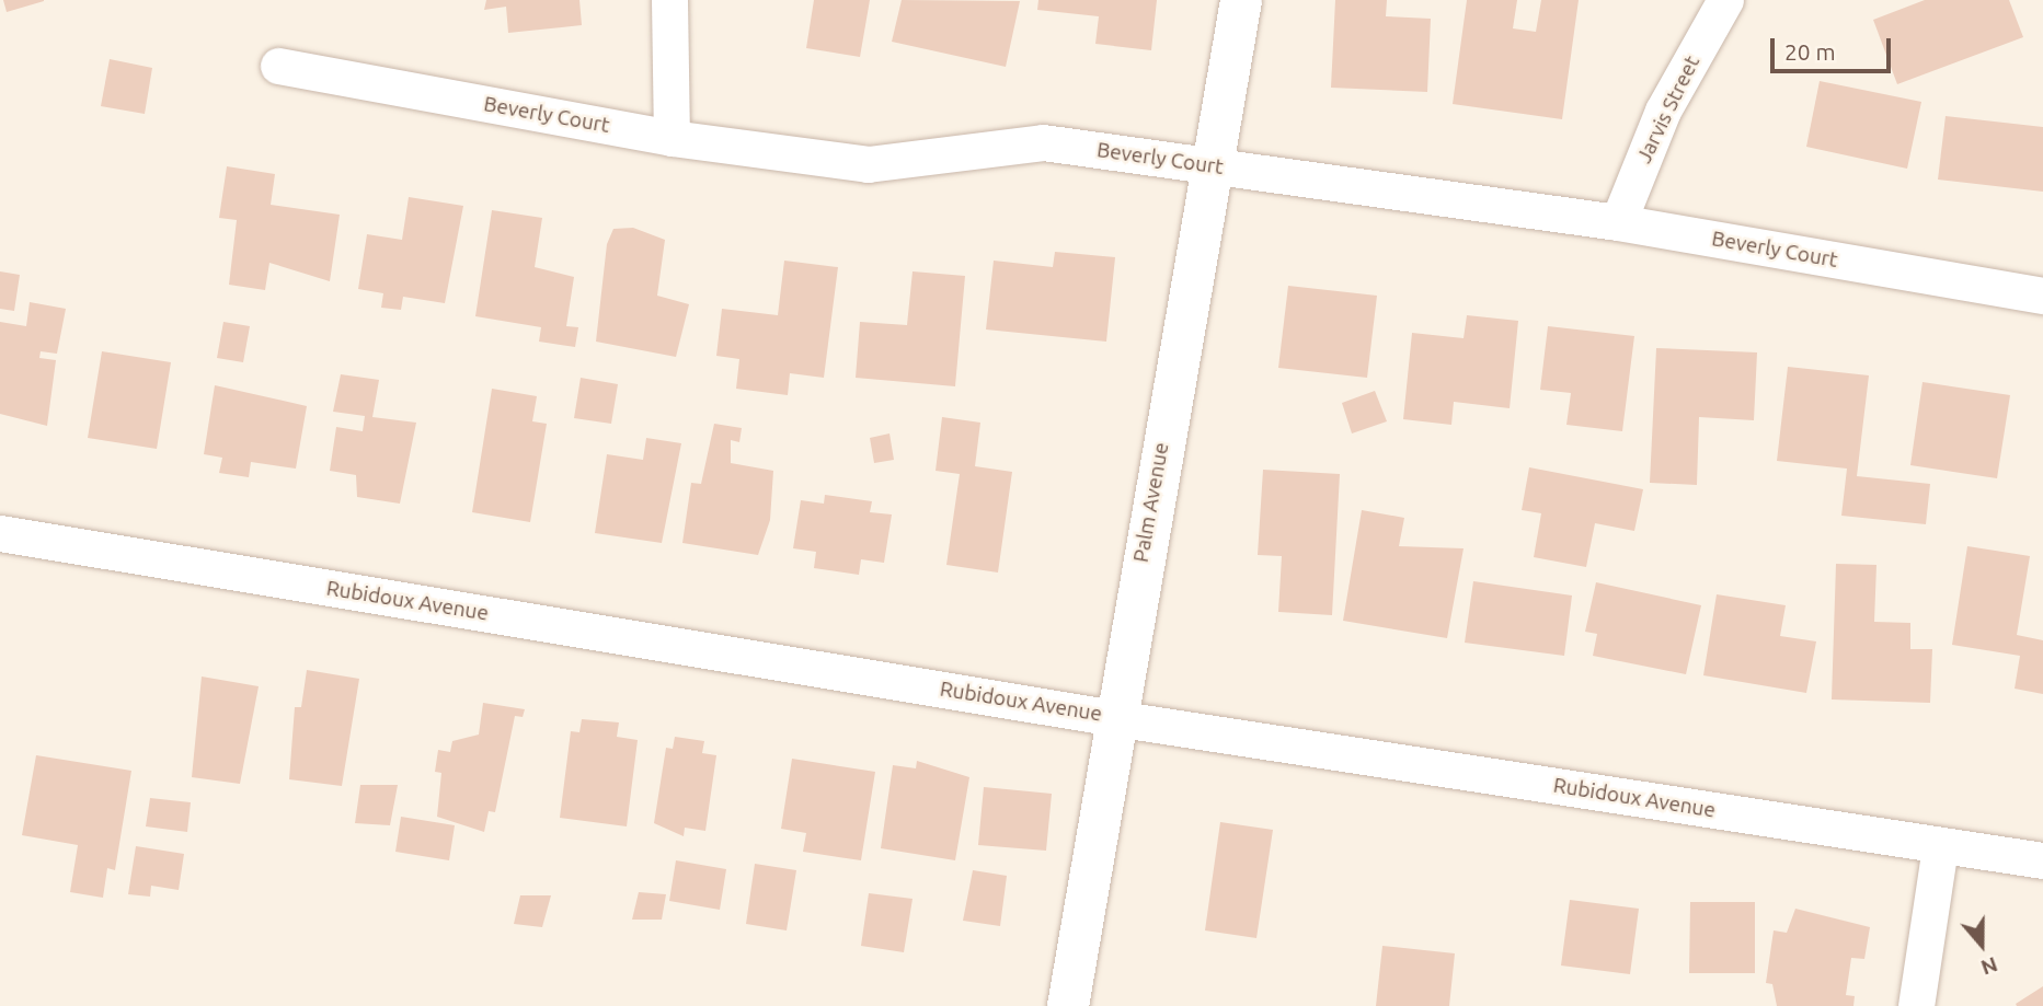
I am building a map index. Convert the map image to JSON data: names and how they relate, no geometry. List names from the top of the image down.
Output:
{
  "streets": {
    "street": [
      "Jarvis Street",
      "Beverly Court",
      "Palm Avenue",
      "Rubidoux Avenue"
    ]
  },
  "crossings": [
    ["Jarvis Street", "Beverly Court"],
    ["Beverly Court", "Palm Avenue"],
    ["Palm Avenue", "Rubidoux Avenue"]
  ],
  "scale_bar": "20 m",
  "north": "bottom"
}
